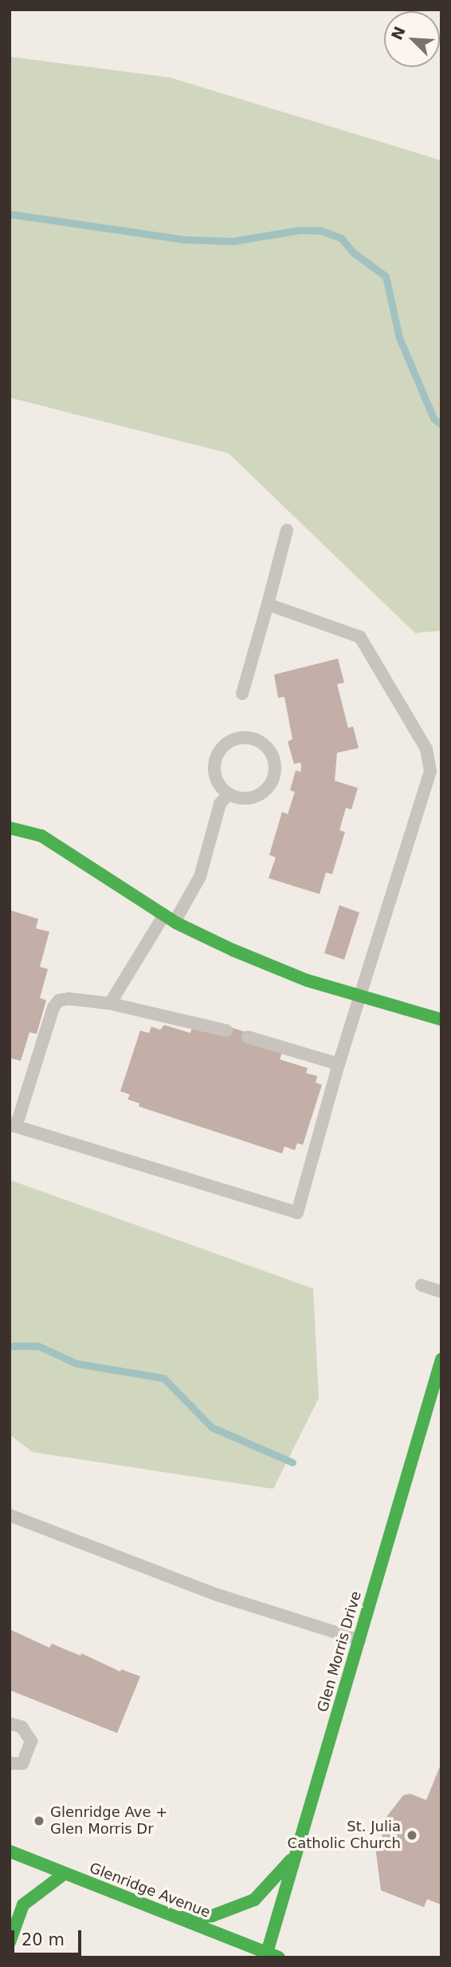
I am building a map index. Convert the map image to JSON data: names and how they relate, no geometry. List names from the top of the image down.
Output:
{
  "streets": {
    "street": ["Glen Morris Drive", "Glenridge Avenue"]
  },
  "crossings": [
    ["Glen Morris Drive", "Glenridge Avenue"]
  ],
  "places": ["Glenridge Ave + Glen Morris Dr", "St. Julia Catholic Church"],
  "scale_bar": "20 m",
  "north": "top left"
}
